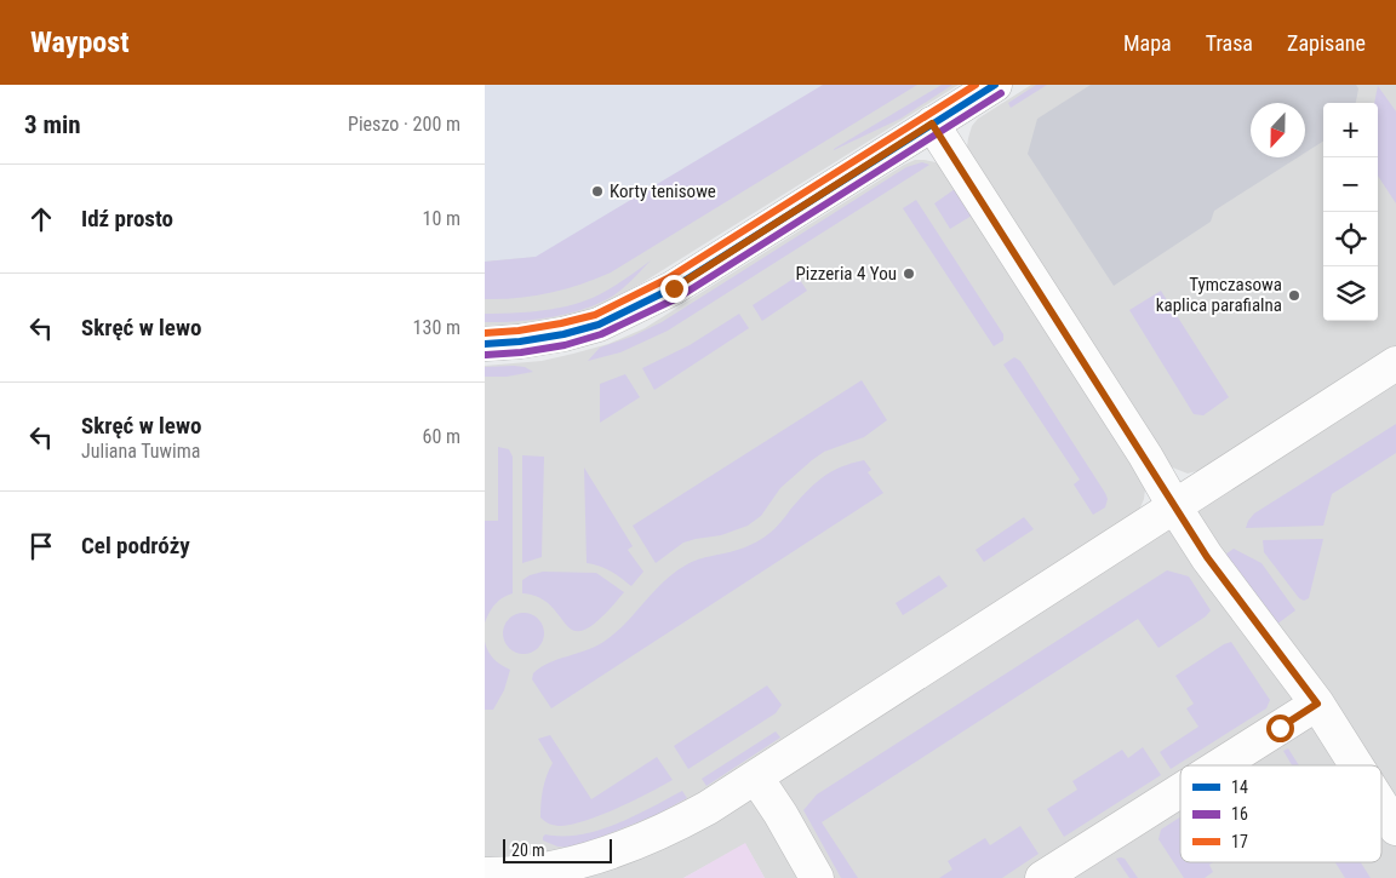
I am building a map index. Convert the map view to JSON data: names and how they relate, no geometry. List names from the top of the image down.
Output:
{
  "places": ["Korty tenisowe", "Pizzeria 4 You", "Tymczasowa kaplica parafialna"],
  "lines": ["transit line 14", "transit line 17", "transit line 16"],
  "legend": ["14", "16", "17"],
  "scale_bar": "20 m",
  "north": "bottom",
  "page": {
    "header": "Waypost",
    "nav": ["Mapa", "Trasa", "Zapisane"],
    "heading": ["3 min", "Pieszo · 200 m"],
    "map_buttons": ["+", "−"],
    "list": [
      ["Idź prosto", "10 m"],
      ["Skręć w lewo", "130 m"],
      ["Skręć w lewo", "Juliana Tuwima", "60 m"],
      "Cel podróży"
    ],
    "scale": "20 m"
  }
}
